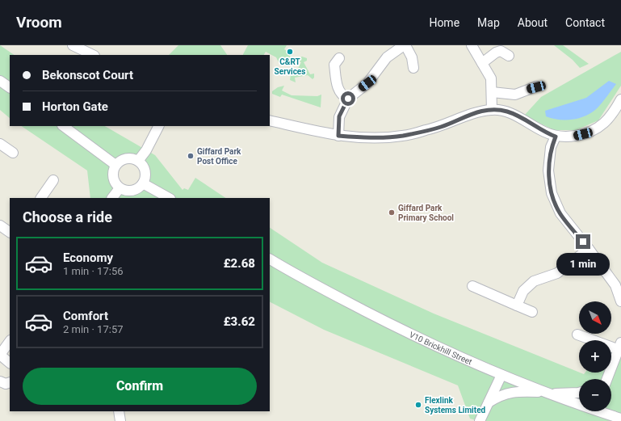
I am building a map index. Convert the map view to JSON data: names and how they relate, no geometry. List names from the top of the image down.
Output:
{
  "streets": {
    "street": ["V10 Brickhill Street"]
  },
  "places": [
    "C&RT Services",
    "Giffard Park Post Office",
    "Giffard Park Primary School",
    "Flexlink Systems Limited"
  ],
  "north": "bottom right",
  "page": {
    "header": "Vroom",
    "nav": [
      "Home",
      "Map",
      "About",
      "Contact"
    ],
    "banner": ["Bekonscot Court", "Horton Gate"],
    "heading": "Choose a ride",
    "list": [
      {
        "name": "Economy",
        "note": "1 min · 17:56",
        "value": "£2.68"
      },
      {
        "name": "Comfort",
        "note": "2 min · 17:57",
        "value": "£3.62"
      }
    ],
    "bubble": "1 min",
    "map_buttons": ["+", "−"],
    "buttons": "Confirm"
  }
}
